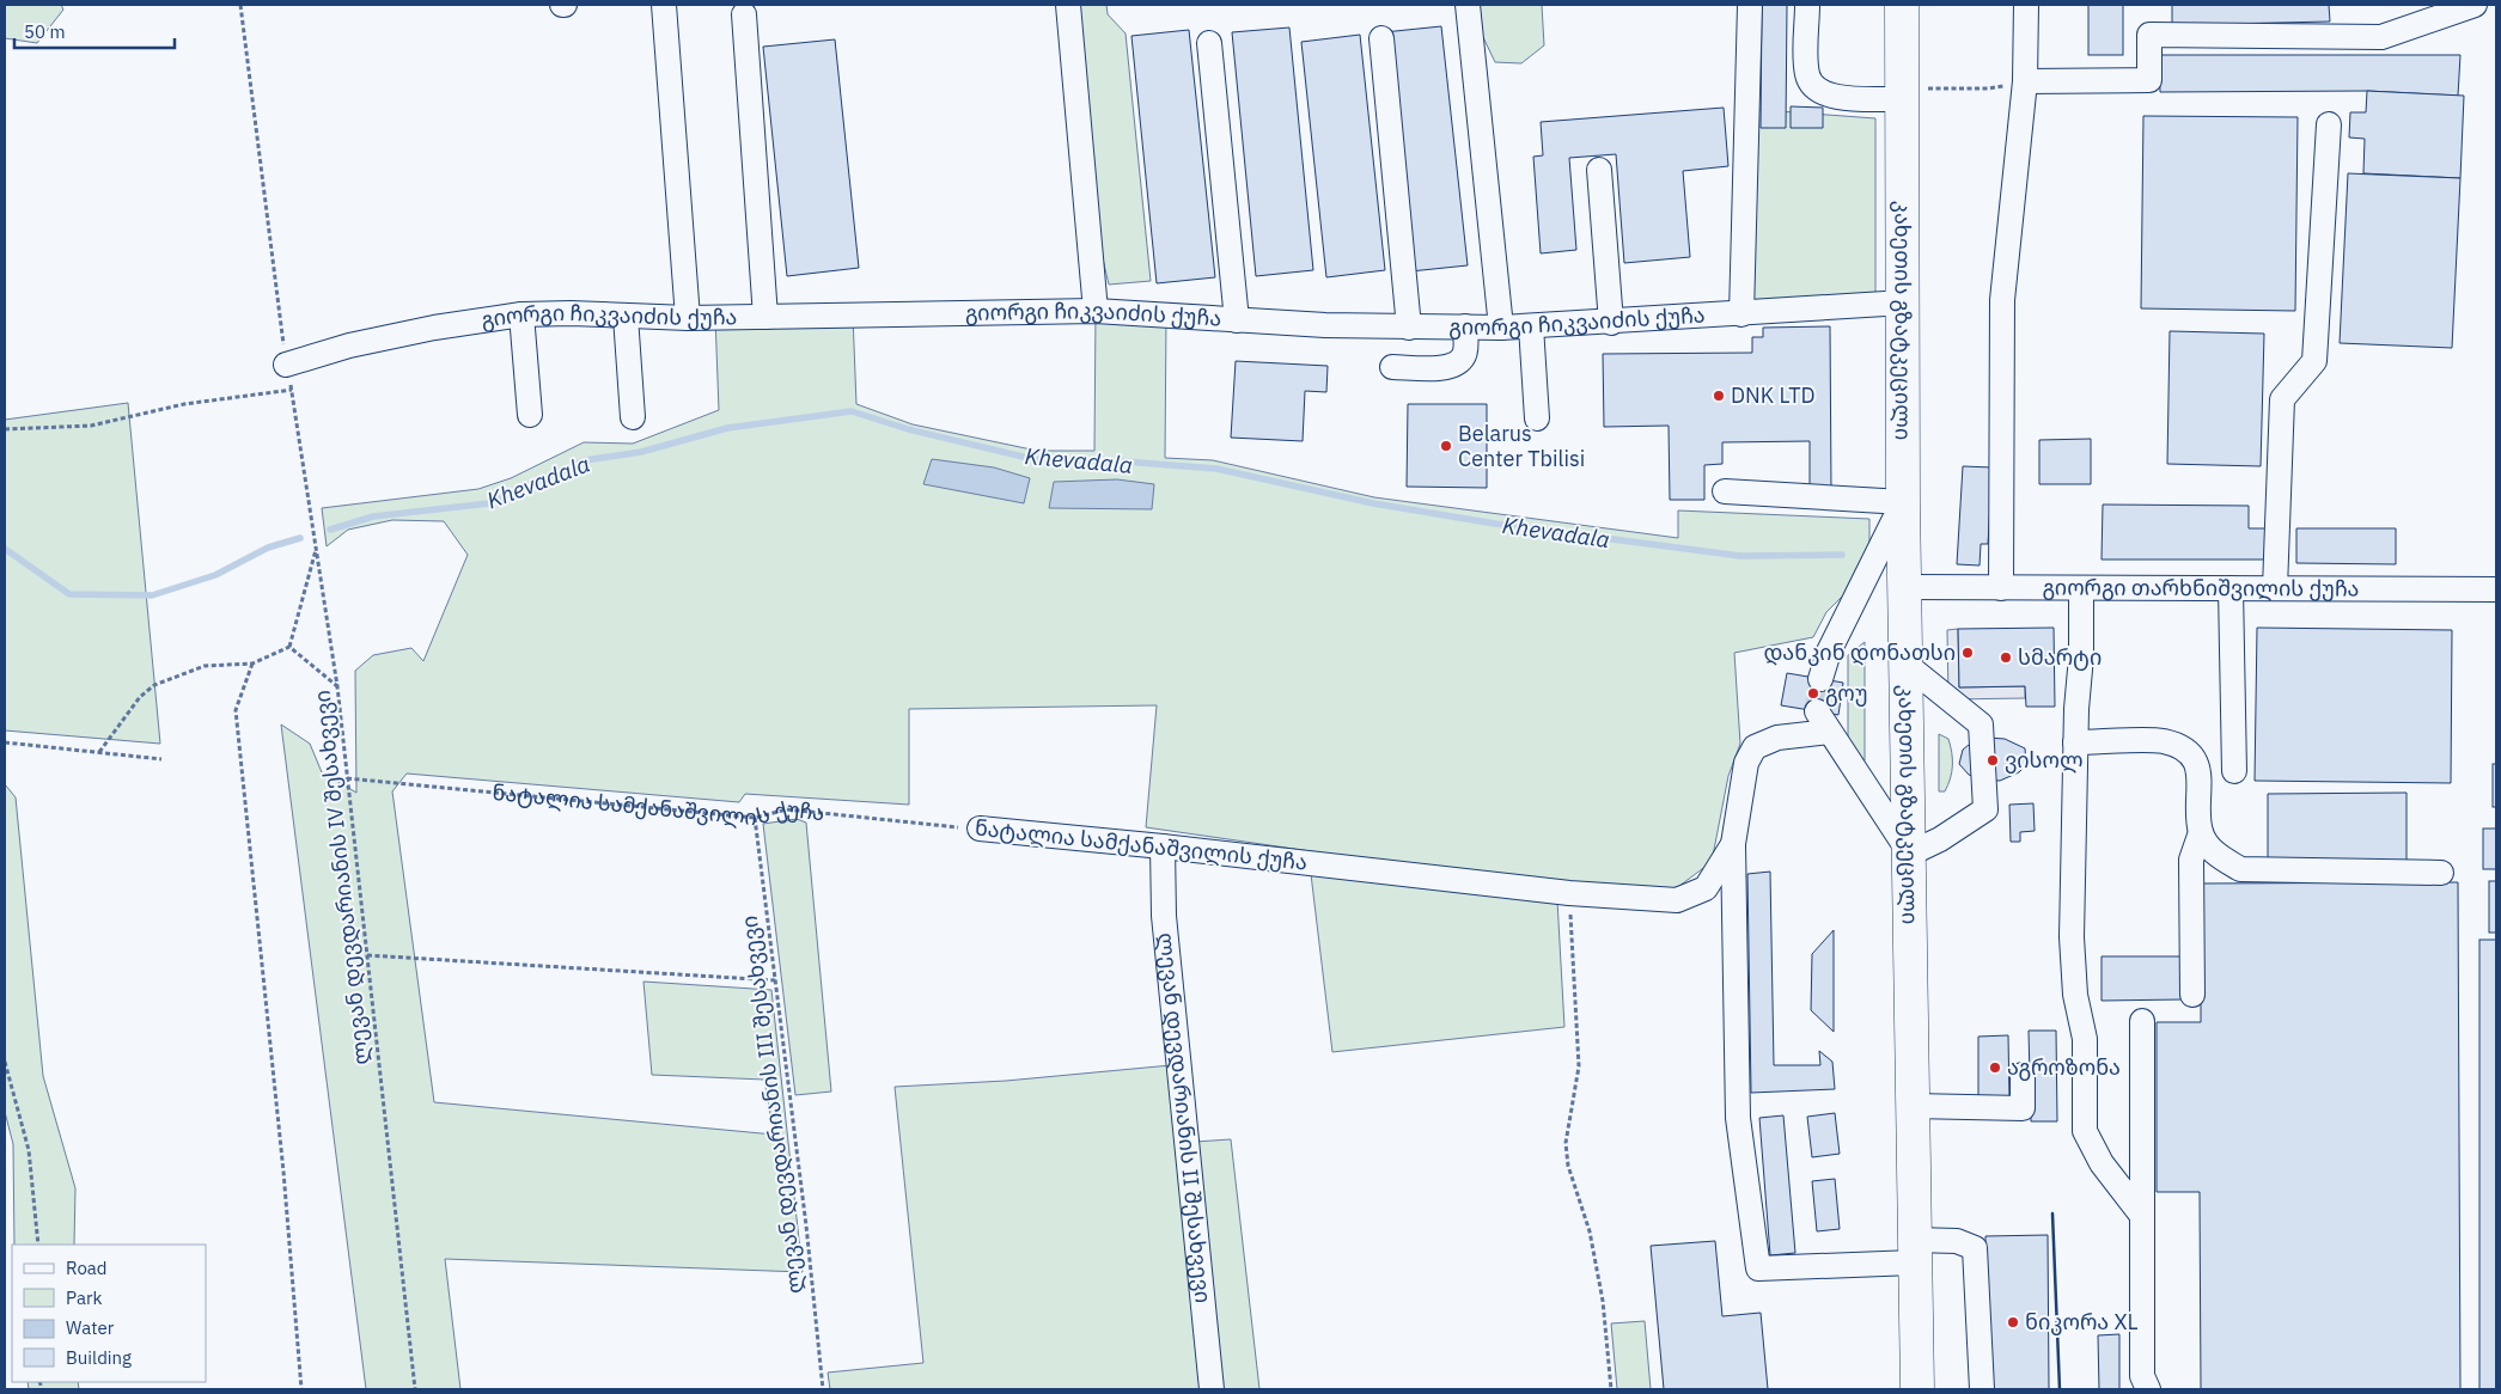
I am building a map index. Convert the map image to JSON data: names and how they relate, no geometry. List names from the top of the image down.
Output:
{
  "streets": {
    "highway": ["კახეთის გზატკეცილი"],
    "street": [
      "გიორგი ჩიკვაიძის ქუჩა",
      "გიორგი თარხნიშვილის ქუჩა",
      "ნატალია სამქანაშვილის ქუჩა",
      "ლევან დევდარიანის II შესახვევი"
    ],
    "path": ["ლევან დევდარიანის IV შესახვევი", "ლევან დევდარიანის III შესახვევი"]
  },
  "crossings": [
    ["გიორგი ჩიკვაიძის ქუჩა", "კახეთის გზატკეცილი"],
    ["გიორგი ჩიკვაიძის ქუჩა", "ლევან დევდარიანის IV შესახვევი"],
    ["კახეთის გზატკეცილი", "გიორგი თარხნიშვილის ქუჩა"],
    ["კახეთის გზატკეცილი", "ნატალია სამქანაშვილის ქუჩა"],
    ["ნატალია სამქანაშვილის ქუჩა", "ლევან დევდარიანის IV შესახვევი"],
    ["ნატალია სამქანაშვილის ქუჩა", "ლევან დევდარიანის III შესახვევი"],
    ["ნატალია სამქანაშვილის ქუჩა", "ლევან დევდარიანის II შესახვევი"]
  ],
  "water": ["Khevadala"],
  "places": [
    "DNK LTD",
    "Belarus Center Tbilisi",
    "დანკინ დონათსი",
    "სმარტი",
    "გოუ",
    "ვისოლ",
    "აგროზონა",
    "ნიკორა XL"
  ],
  "legend": [
    "Road",
    "Park",
    "Water",
    "Building"
  ],
  "scale_bar": "50 m"
}
